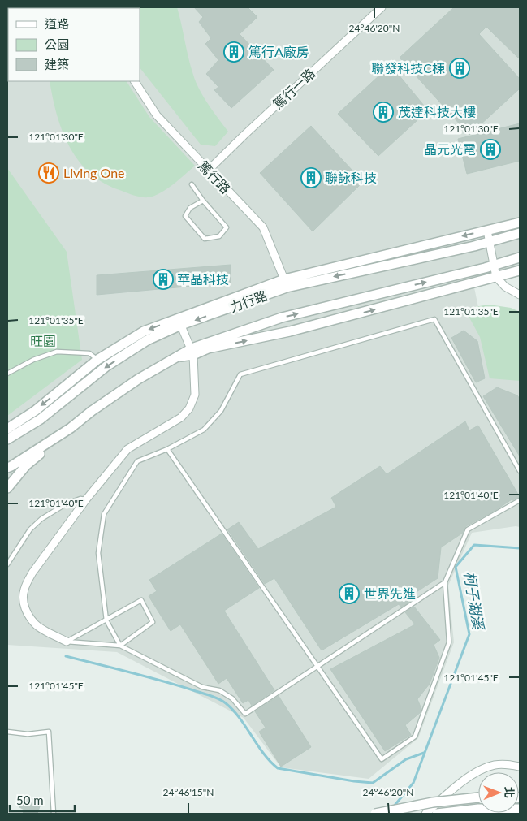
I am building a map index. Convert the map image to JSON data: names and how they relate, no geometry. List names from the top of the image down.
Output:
{
  "streets": {
    "street": ["篤行一路", "篤行路", "力行路"]
  },
  "crossings": [
    ["篤行一路", "篤行路"],
    ["篤行路", "力行路"]
  ],
  "water": ["柯子湖溪"],
  "parks": ["旺園"],
  "places": {
    "building": [
      "篤行A廠房",
      "聯發科技C棟",
      "茂達科技大樓",
      "晶元光電",
      "聯詠科技",
      "華晶科技",
      "世界先進"
    ],
    "restaurant": ["Living One"]
  },
  "legend": ["道路", "公園", "建築"],
  "scale_bar": "50 m",
  "north": "right",
  "coordinates": [
    "24°46'20\"N",
    "121°01'30\"E",
    "121°01'35\"E",
    "121°01'40\"E",
    "121°01'45\"E",
    "24°46'15\"N"
  ]
}
